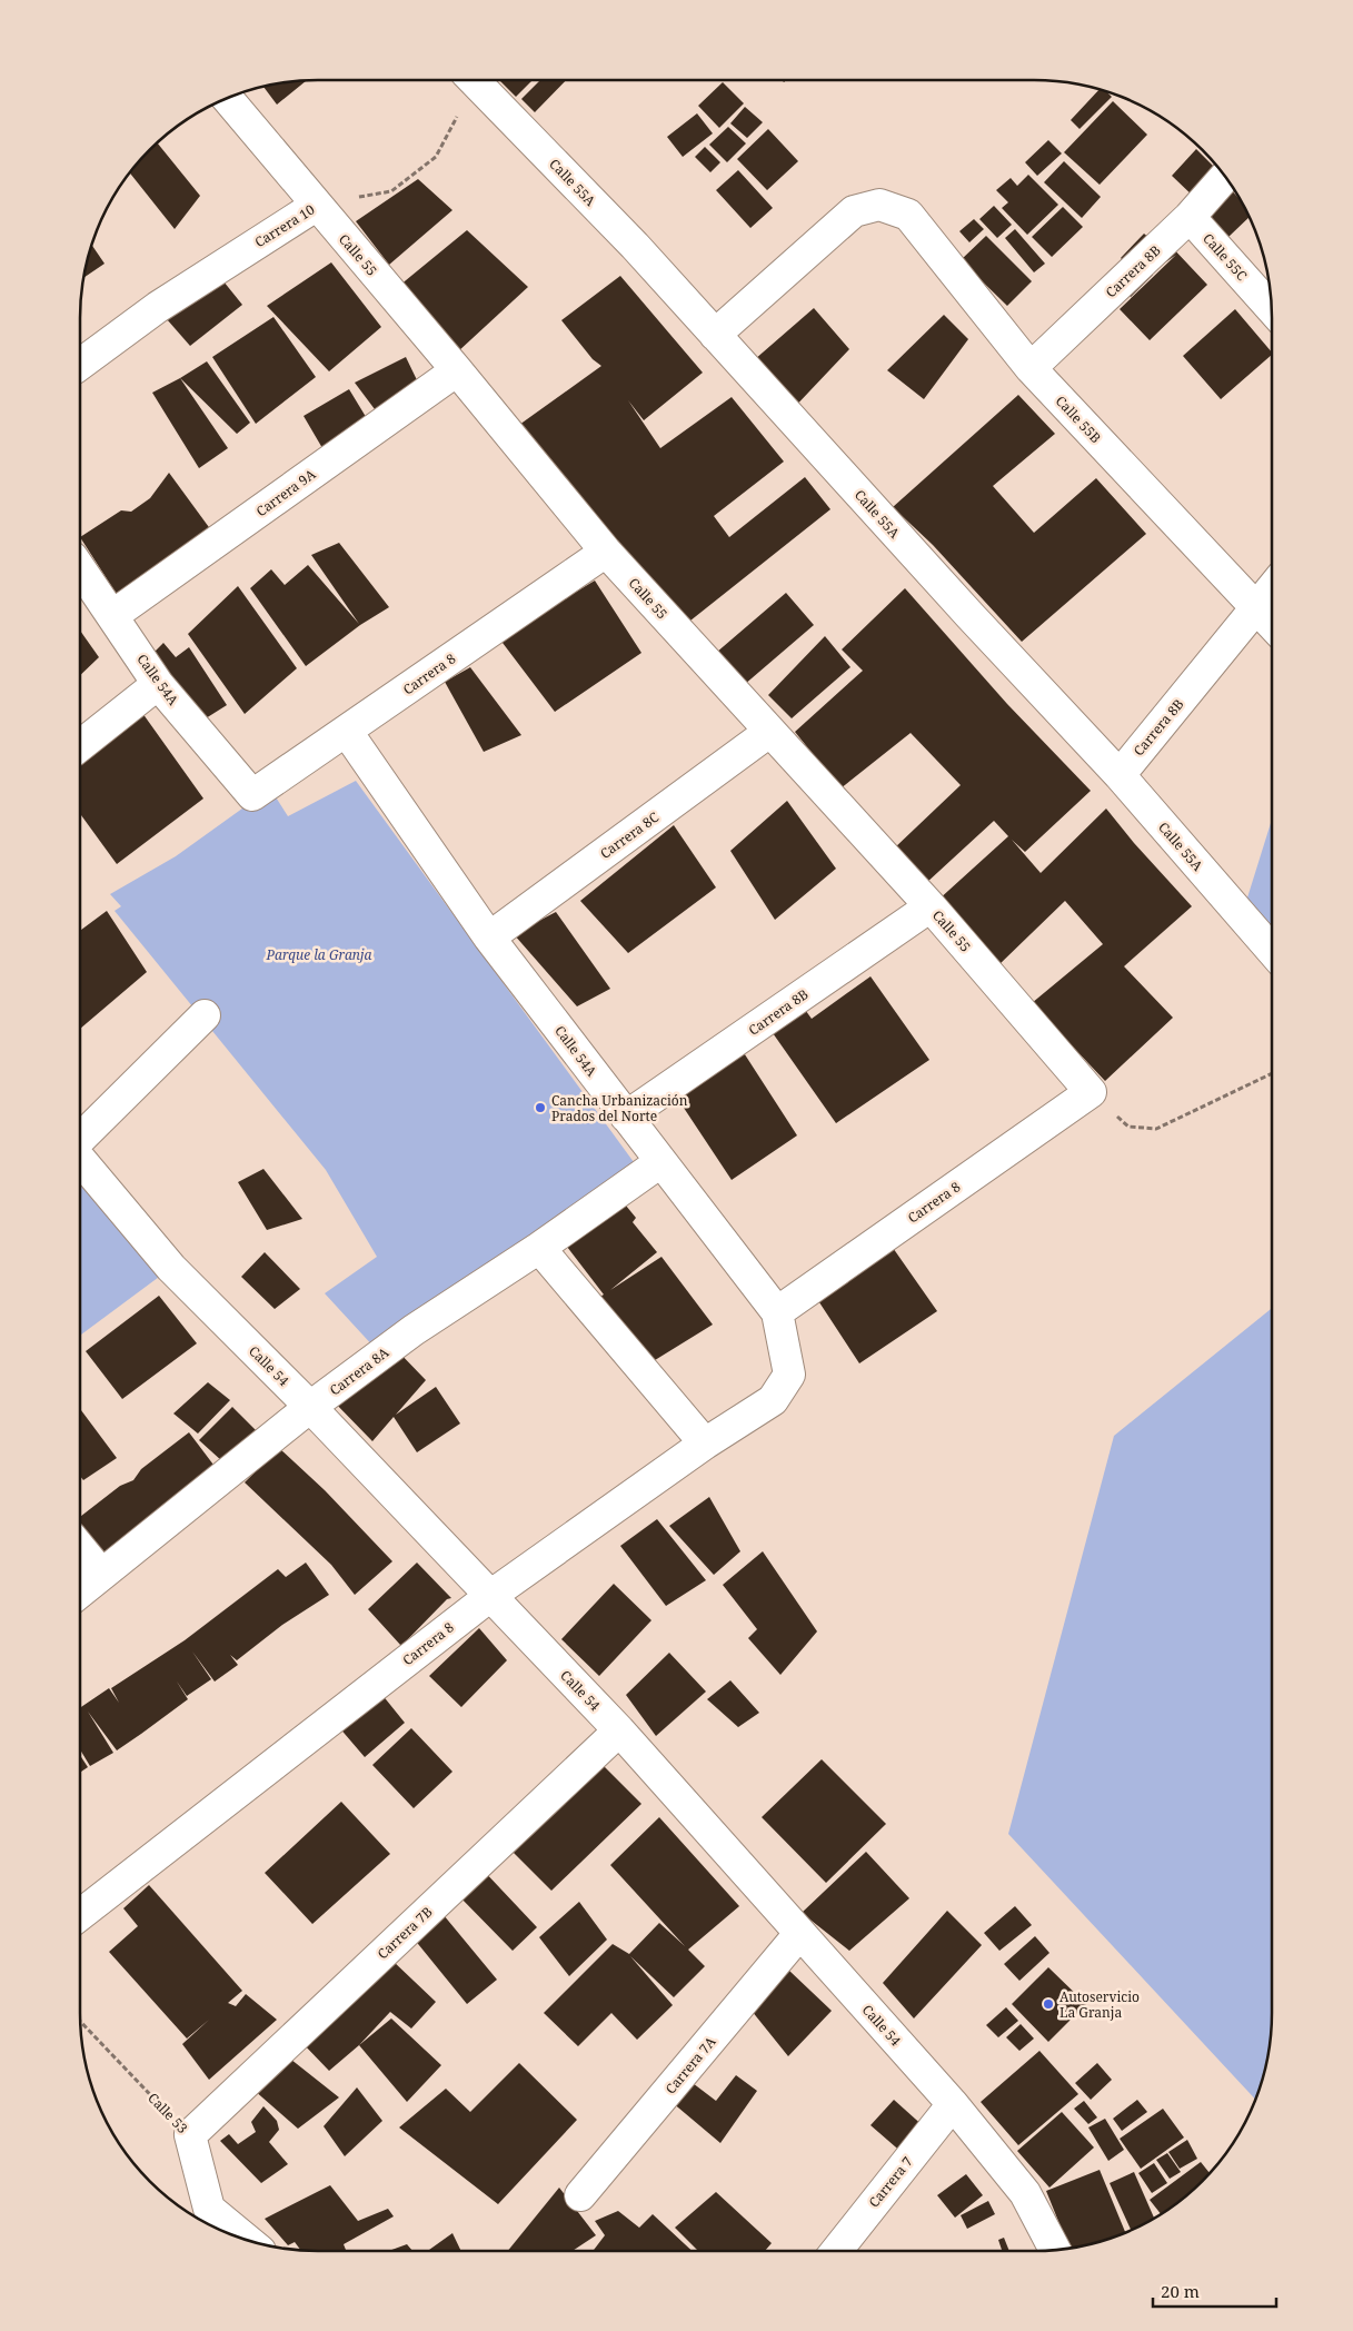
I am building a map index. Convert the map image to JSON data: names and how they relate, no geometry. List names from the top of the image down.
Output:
{
  "streets": {
    "street": [
      "Calle 55A",
      "Carrera 10",
      "Calle 55",
      "Calle 55C",
      "Carrera 8B",
      "Calle 55B",
      "Carrera 9A",
      "Carrera 8",
      "Calle 54A",
      "Carrera 8C",
      "Calle 54",
      "Carrera 8A",
      "Carrera 7B",
      "Carrera 7A",
      "Calle 53",
      "Carrera 7"
    ]
  },
  "crossings": [
    ["Calle 55A", "Carrera 8B"],
    ["Calle 55A", "Calle 55B"],
    ["Carrera 10", "Calle 55"],
    ["Calle 55", "Carrera 8B"],
    ["Calle 55", "Carrera 9A"],
    ["Calle 55", "Carrera 8"],
    ["Calle 55", "Carrera 8C"],
    ["Calle 55C", "Carrera 8B"],
    ["Carrera 8B", "Calle 55B"],
    ["Carrera 8B", "Calle 54A"],
    ["Carrera 9A", "Calle 54A"],
    ["Carrera 8", "Calle 54A"],
    ["Carrera 8", "Calle 54"],
    ["Calle 54A", "Carrera 8C"],
    ["Calle 54A", "Carrera 8A"],
    ["Calle 54", "Carrera 8A"],
    ["Calle 54", "Carrera 7B"],
    ["Calle 54", "Carrera 7A"],
    ["Calle 54", "Carrera 7"],
    ["Carrera 7B", "Calle 53"]
  ],
  "parks": ["Parque la Granja"],
  "places": ["Cancha Urbanización Prados del Norte", "Autoservicio La Granja"],
  "scale_bar": "20 m"
}
